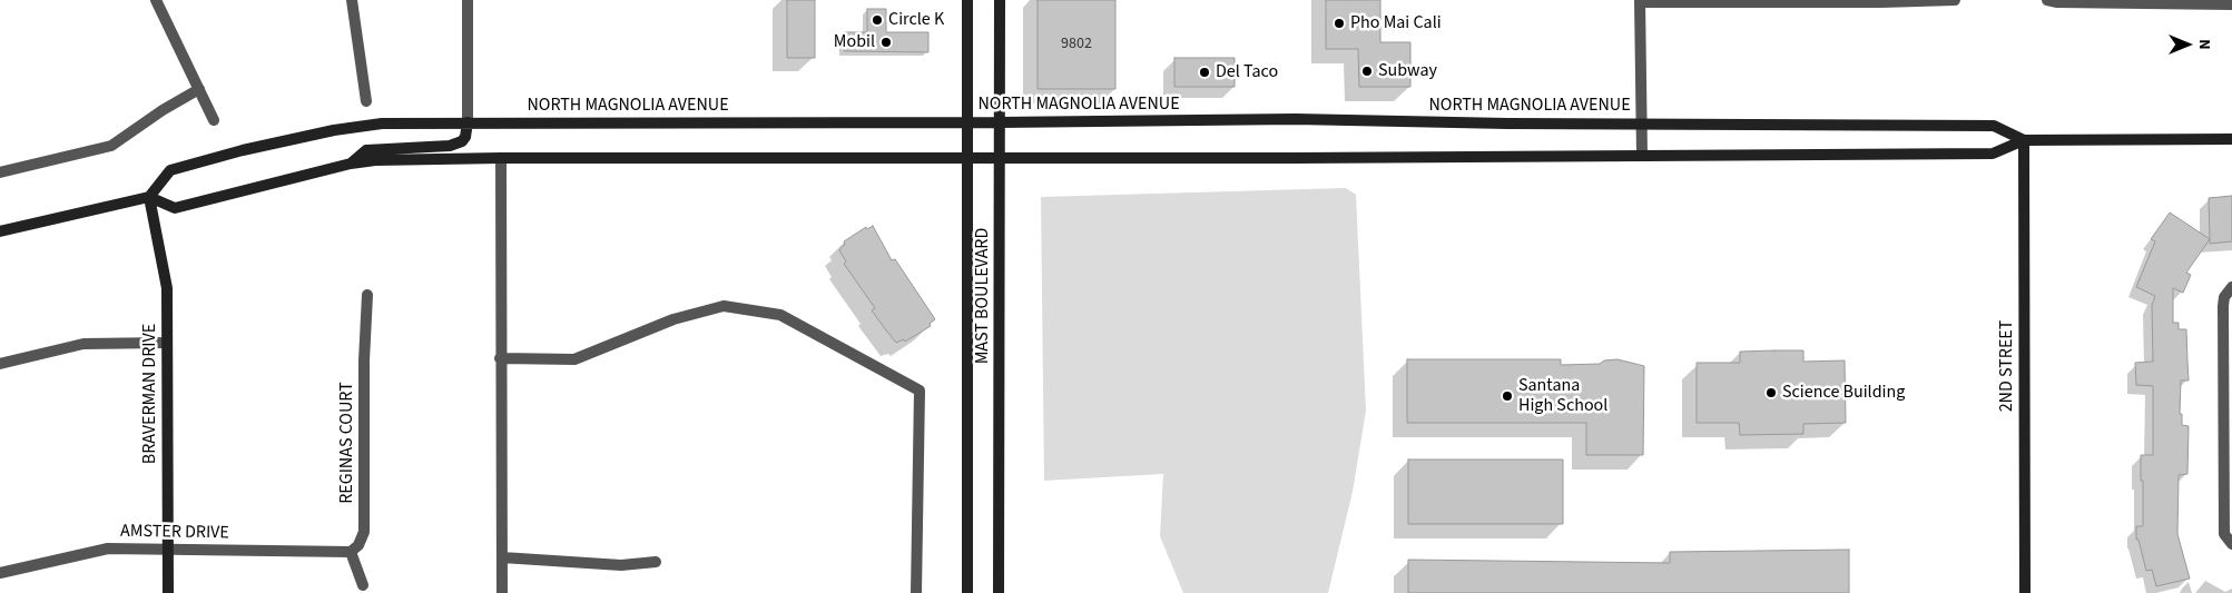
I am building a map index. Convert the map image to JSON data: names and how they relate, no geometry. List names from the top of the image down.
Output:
{
  "streets": {
    "main road": [
      "NORTH MAGNOLIA AVENUE",
      "MAST BOULEVARD",
      "2ND STREET",
      "BRAVERMAN DRIVE"
    ],
    "street": ["REGINAS COURT", "AMSTER DRIVE"]
  },
  "crossings": [
    ["NORTH MAGNOLIA AVENUE", "MAST BOULEVARD"],
    ["NORTH MAGNOLIA AVENUE", "2ND STREET"],
    ["NORTH MAGNOLIA AVENUE", "BRAVERMAN DRIVE"],
    ["BRAVERMAN DRIVE", "AMSTER DRIVE"],
    ["REGINAS COURT", "AMSTER DRIVE"]
  ],
  "places": [
    "Circle K",
    "Pho Mai Cali",
    "Mobil",
    "Subway",
    "Del Taco",
    "Science Building",
    "Santana High School"
  ],
  "house_numbers": ["9802"],
  "north": "right"
}
